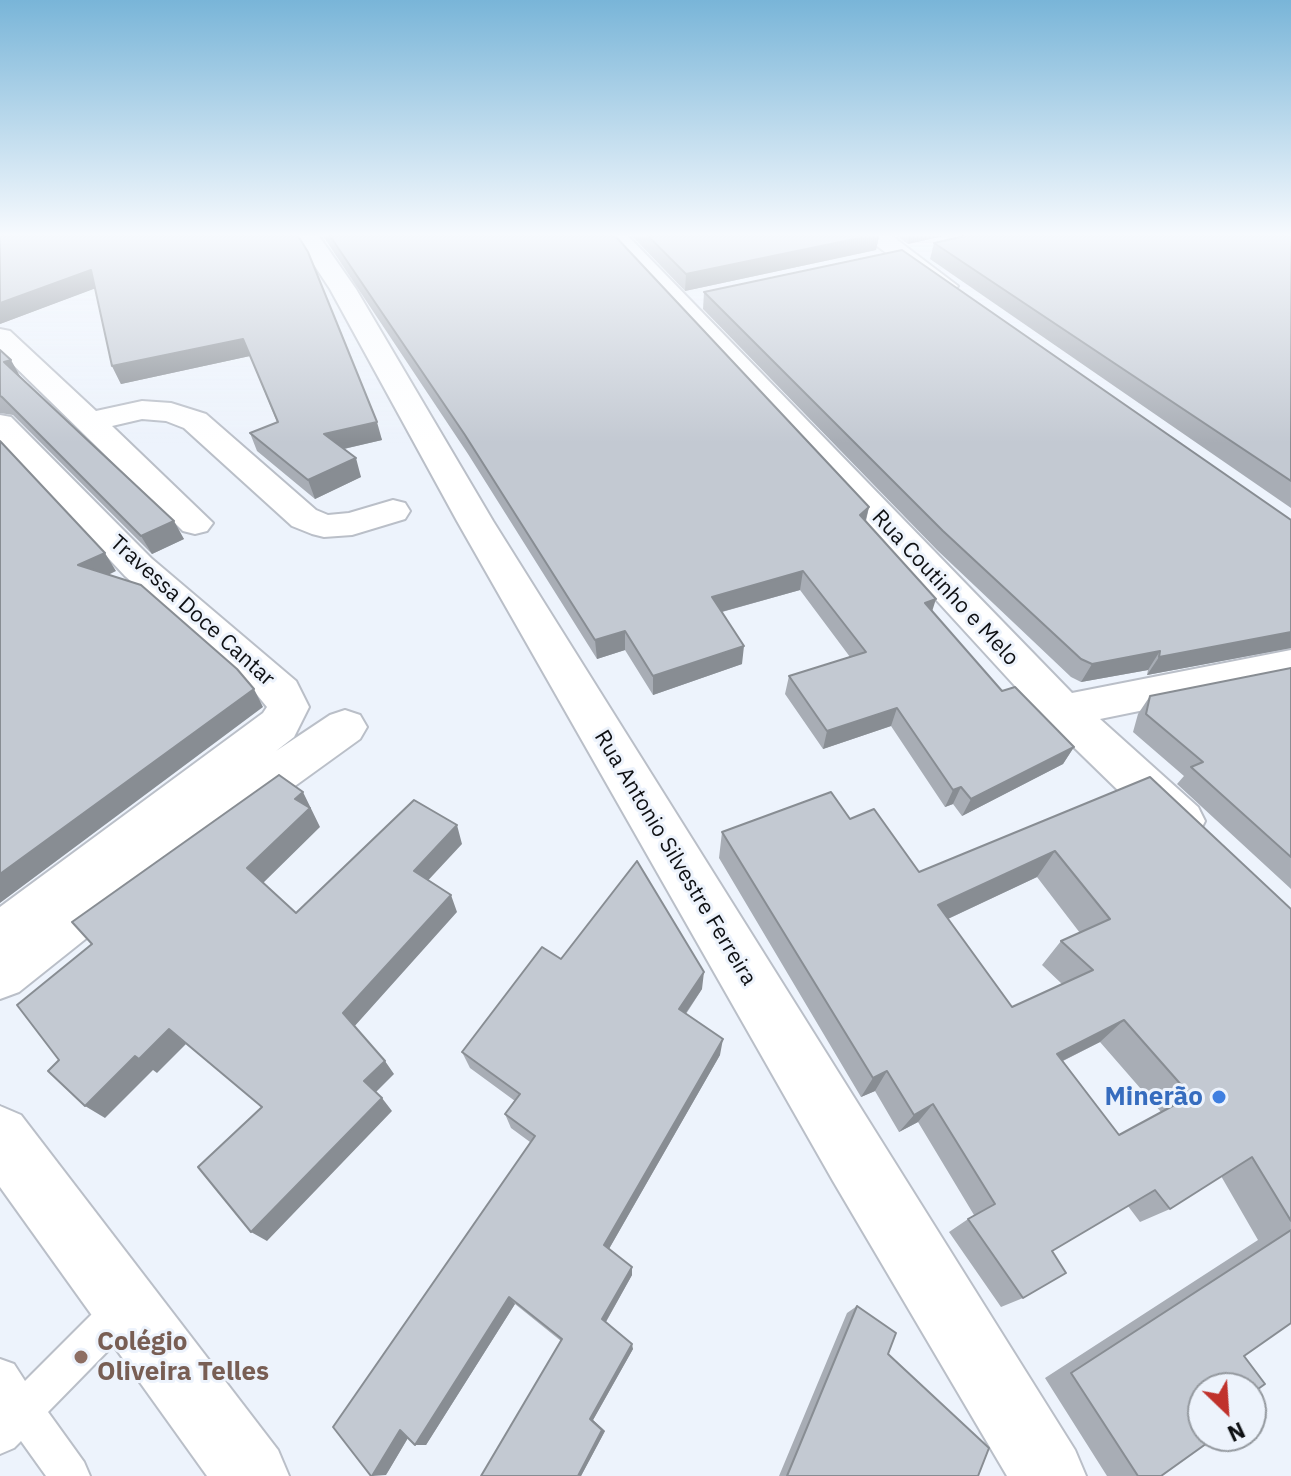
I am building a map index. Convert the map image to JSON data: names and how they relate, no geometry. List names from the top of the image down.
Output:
{
  "streets": {
    "street": ["Rua Coutinho e Melo", "Travessa Doce Cantar", "Rua Antonio Silvestre Ferreira"]
  },
  "places": ["Minerão", "Colégio Oliveira Telles"],
  "north": "bottom right"
}
